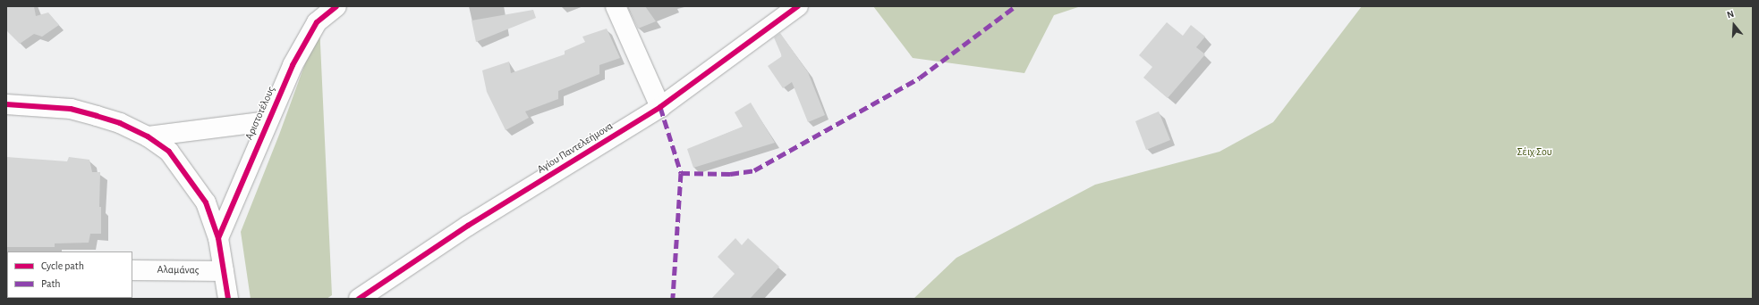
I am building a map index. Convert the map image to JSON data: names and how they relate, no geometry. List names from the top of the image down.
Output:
{
  "streets": {
    "street": ["Αριστοτέλους", "Αγίου Παντελεήμονα", "Αλαμάνας"]
  },
  "parks": ["Σέιχ Σου"],
  "legend": ["Cycle path", "Path"],
  "north": "top"
}
